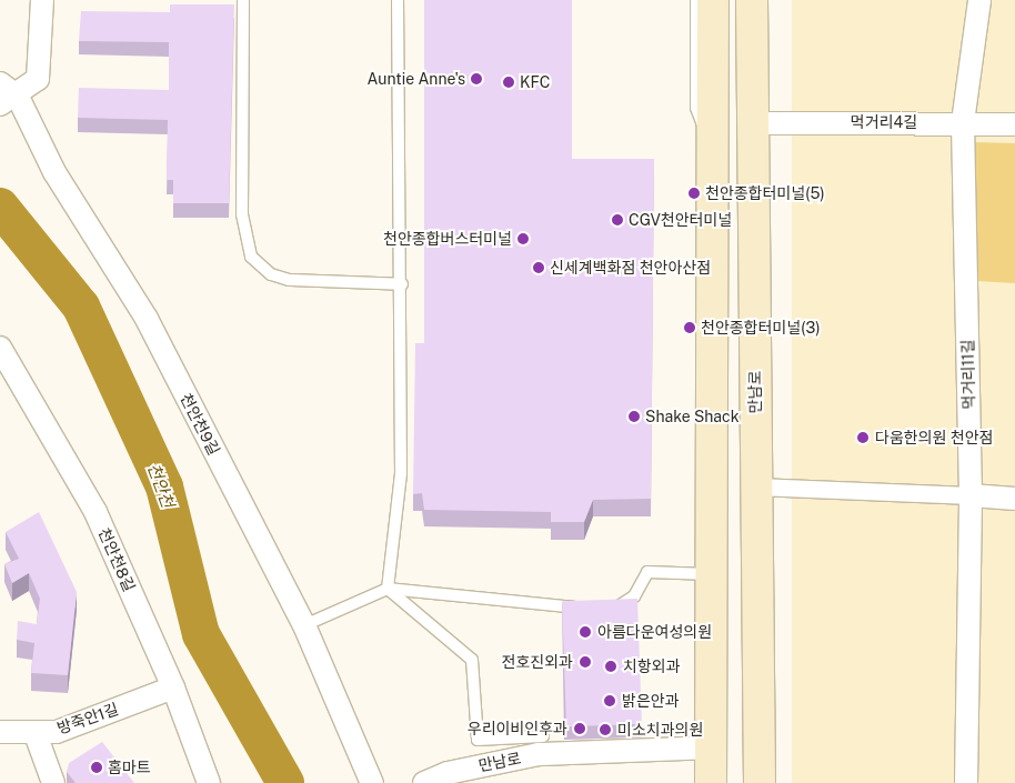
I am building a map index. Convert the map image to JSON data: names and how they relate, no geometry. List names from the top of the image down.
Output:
{
  "streets": {
    "main road": ["만남로"],
    "street": [
      "먹거리4길",
      "먹거리11길",
      "천안천9길",
      "천안천8길",
      "방죽안1길"
    ]
  },
  "crossings": [
    ["먹거리4길", "먹거리11길"],
    ["먹거리4길", "만남로"],
    ["천안천8길", "방죽안1길"]
  ],
  "water": ["천안천"],
  "places": [
    "Auntie Anne's",
    "KFC",
    "천안종합터미널(5)",
    "CGV천안터미널",
    "천안종합버스터미널",
    "신세계백화점 천안아산점",
    "천안종합터미널(3)",
    "Shake Shack",
    "다움한의원 천안점",
    "아름다운여성의원",
    "전호진외과",
    "치항외과",
    "밝은안과",
    "우리이비인후과",
    "미소치과의원",
    "홈마트"
  ]
}
